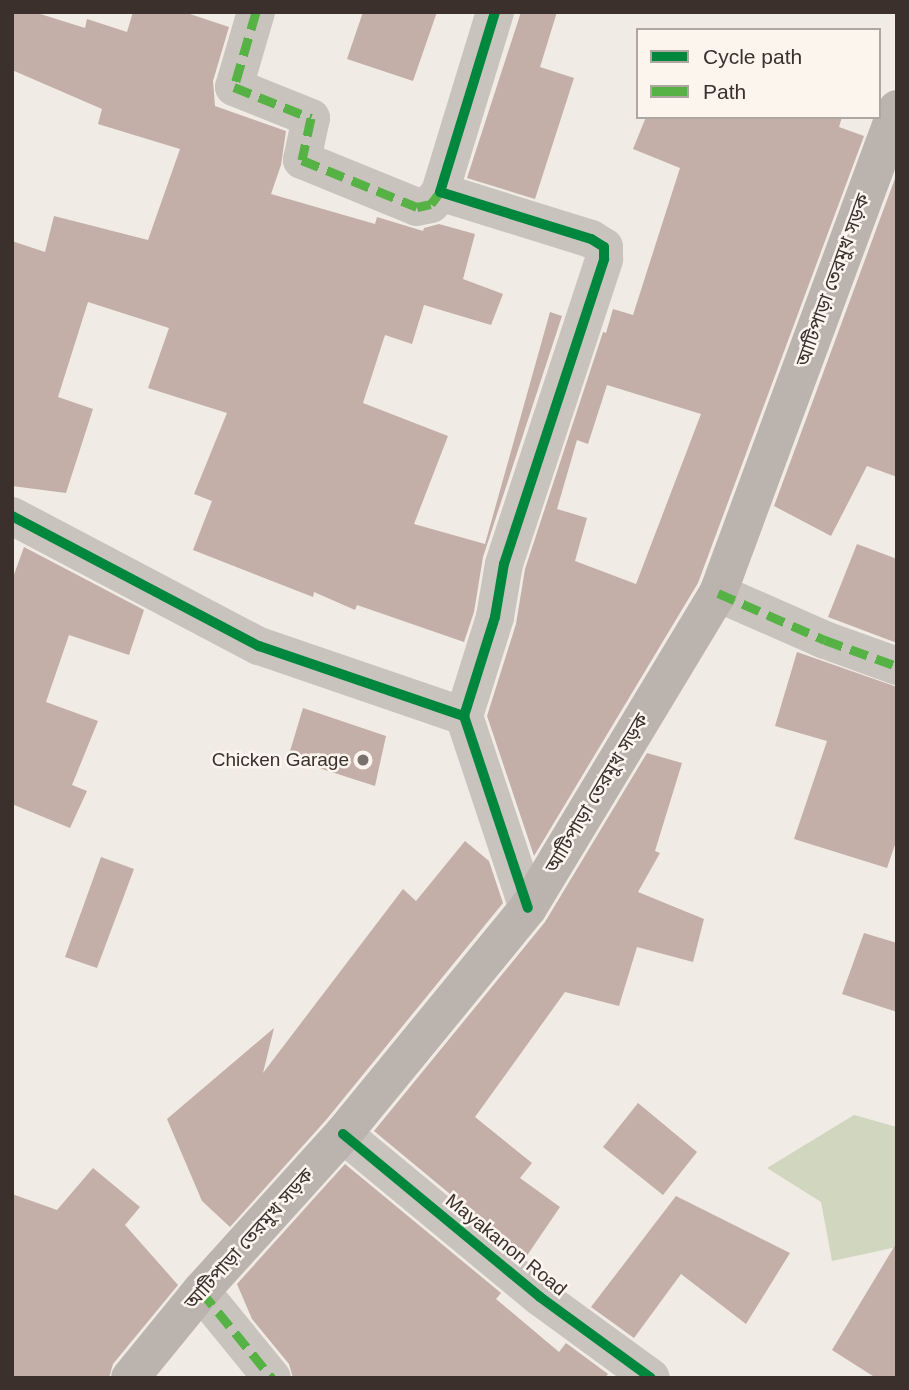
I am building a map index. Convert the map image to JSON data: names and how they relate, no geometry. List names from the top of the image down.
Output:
{
  "streets": {
    "main road": ["আটিপাড়া তেরমুখ সড়ক"],
    "street": ["Mayakanon Road"]
  },
  "crossings": [
    ["আটিপাড়া তেরমুখ সড়ক", "Mayakanon Road"]
  ],
  "places": ["Chicken Garage"],
  "legend": ["Cycle path", "Path"]
}
